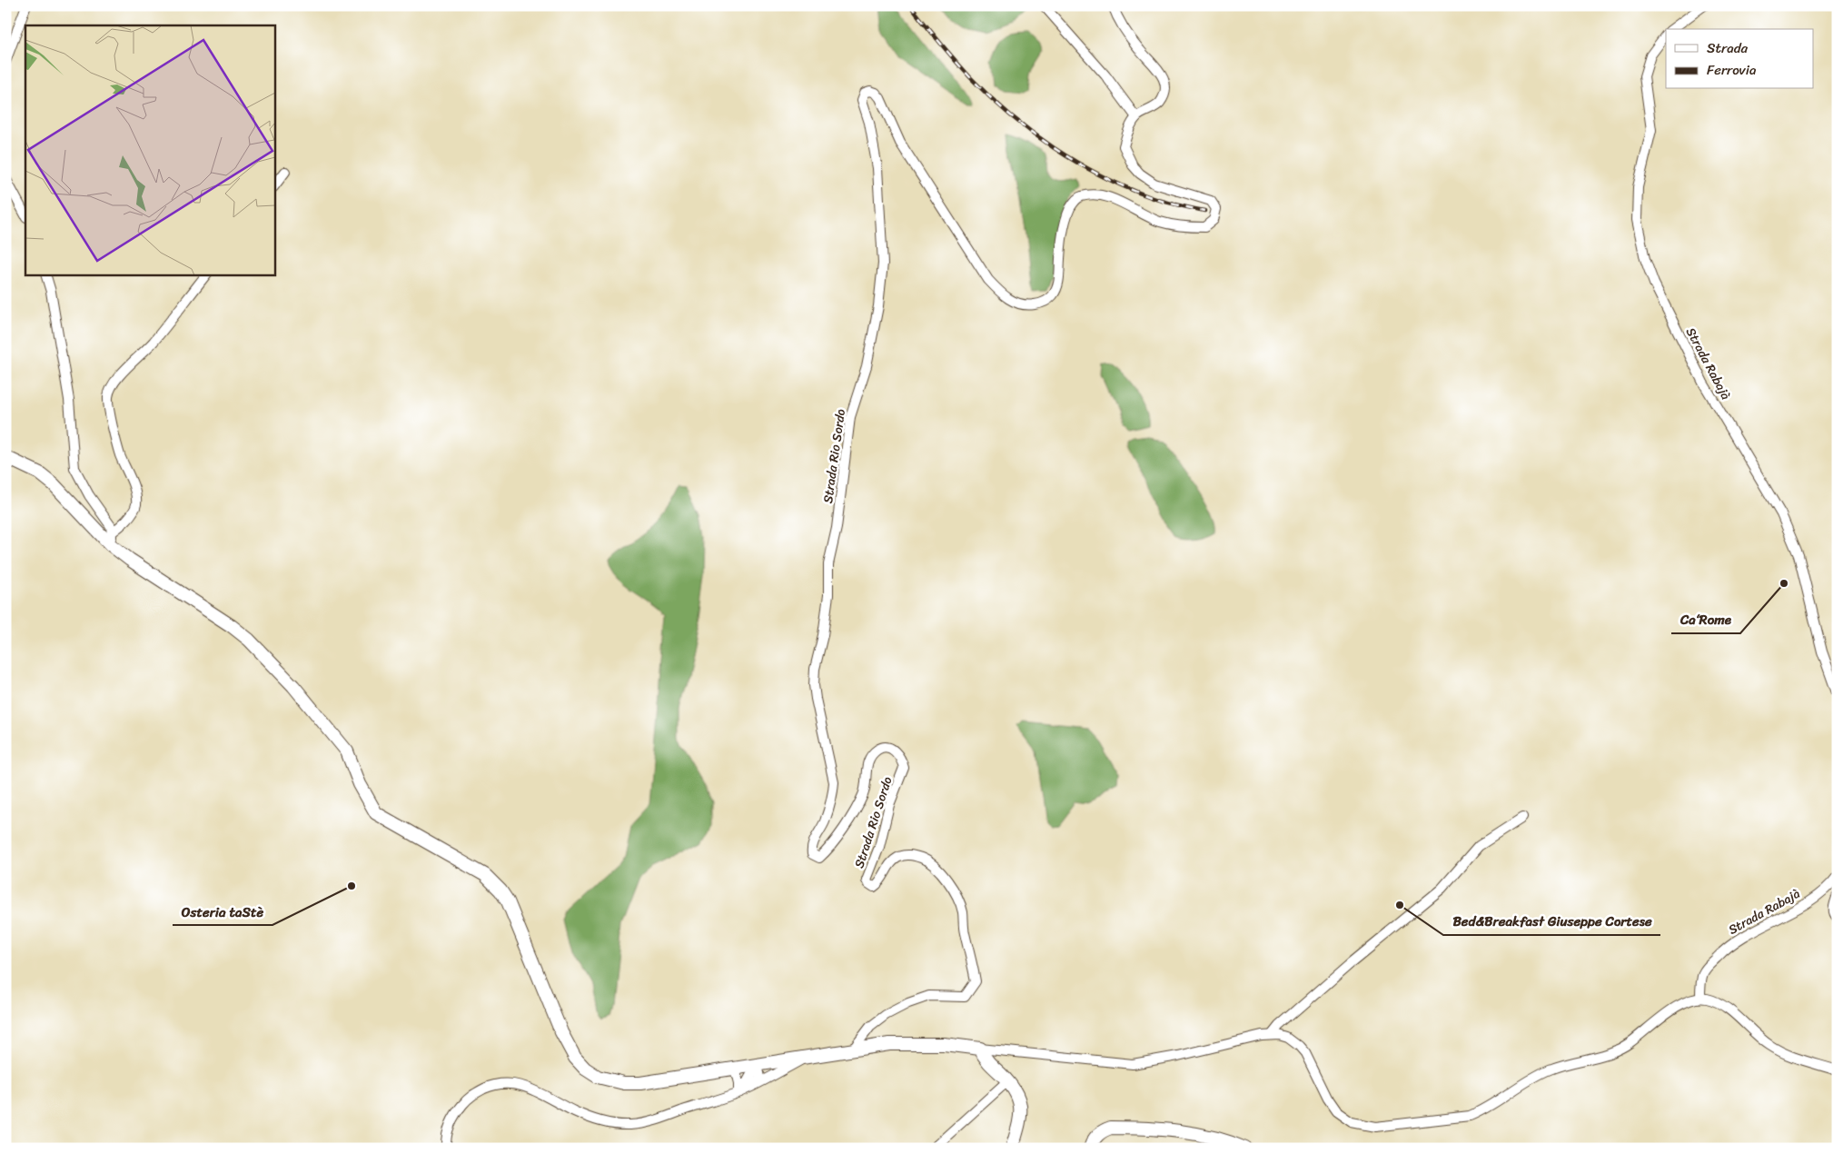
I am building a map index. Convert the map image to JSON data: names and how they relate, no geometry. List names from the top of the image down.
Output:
{
  "streets": {
    "street": ["Strada Rabajà", "Strada Rio Sordo"]
  },
  "places": ["Ca‘Rome", "Osteria taStè", "Bed&Breakfast Giuseppe Cortese"],
  "legend": ["Strada", "Ferrovia"]
}
